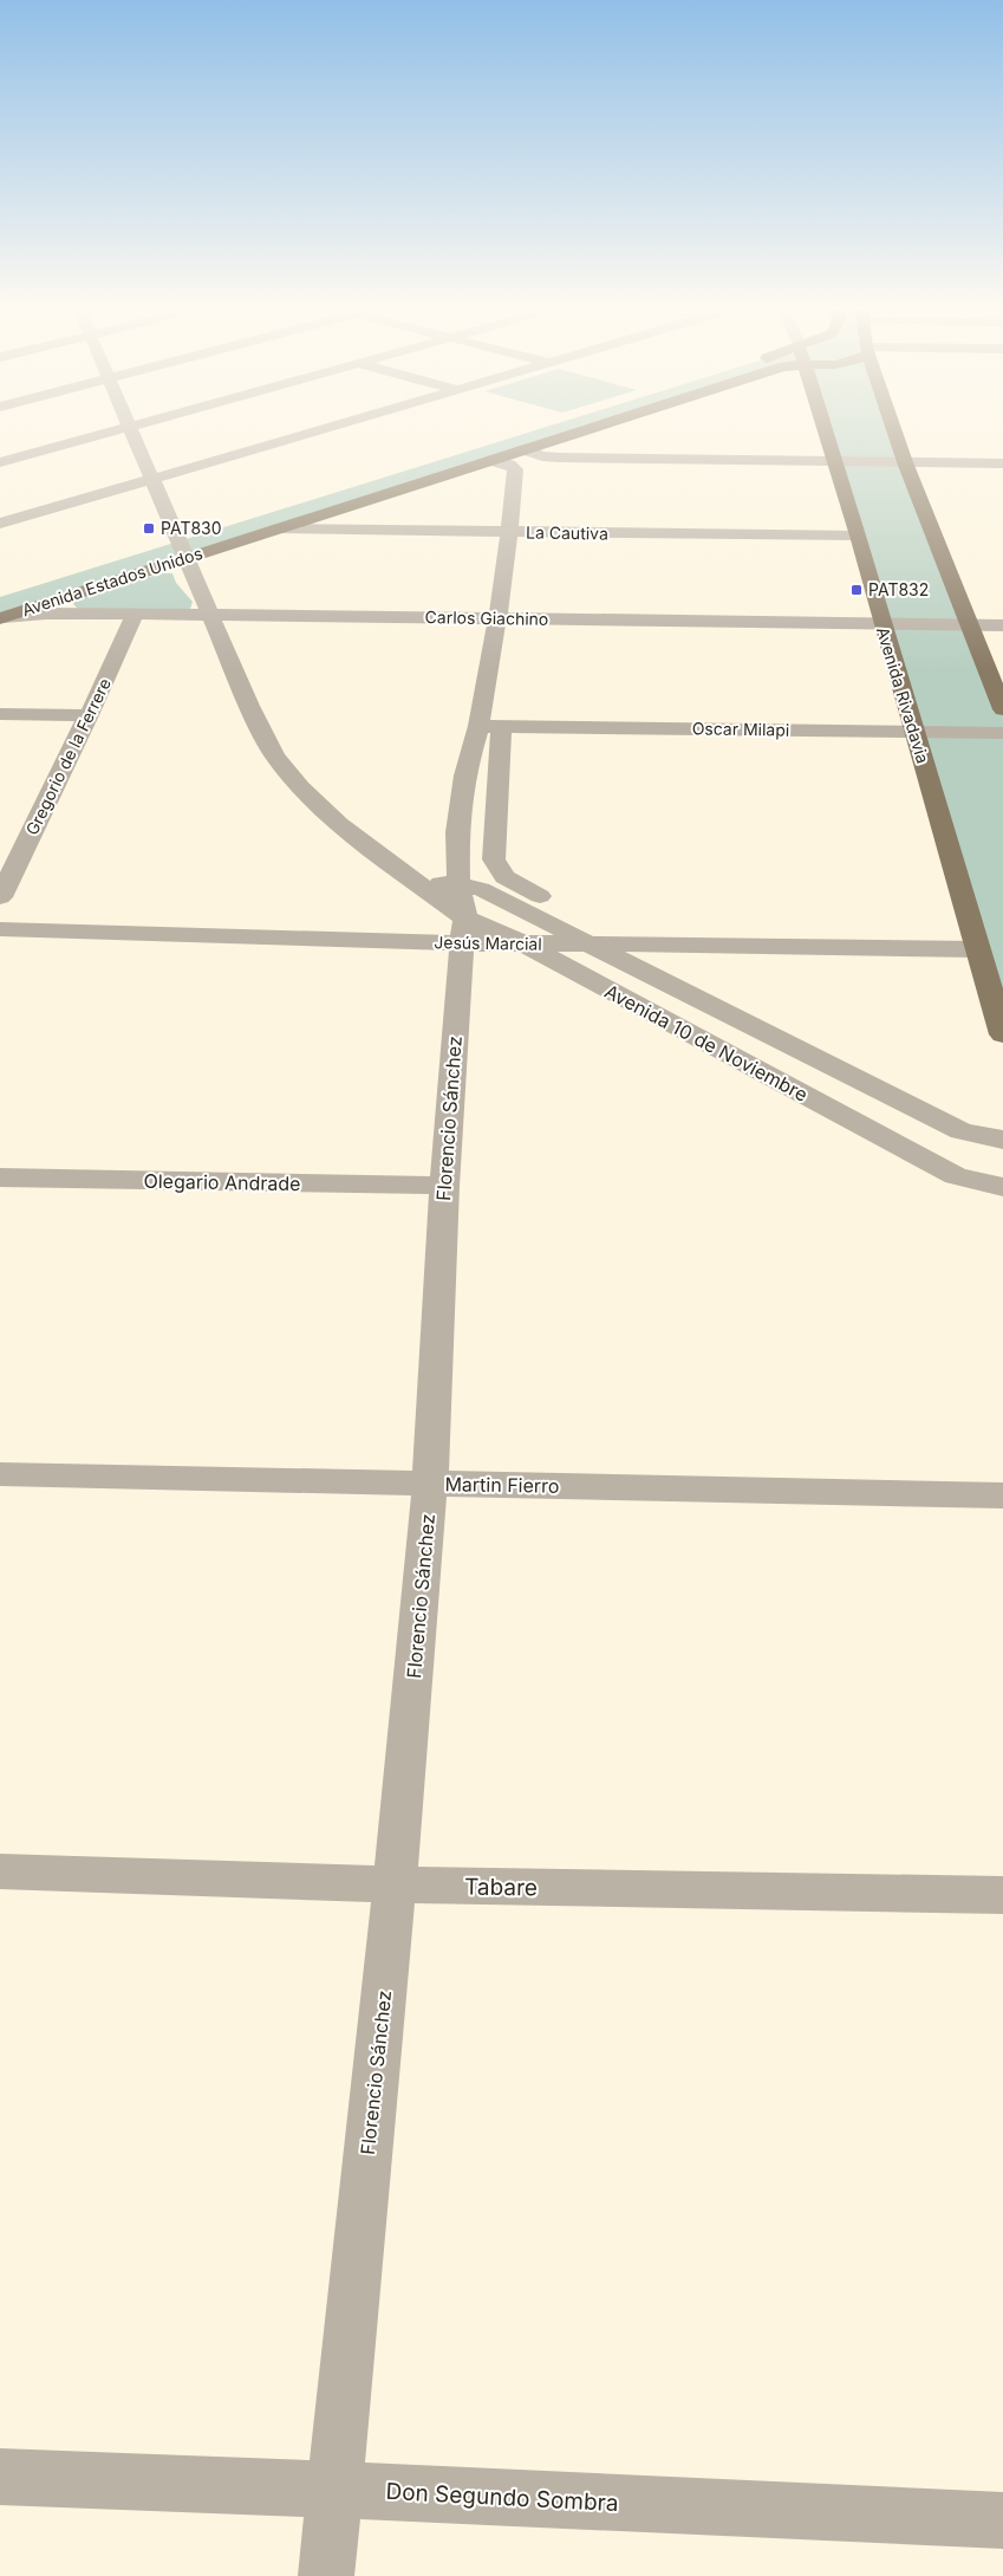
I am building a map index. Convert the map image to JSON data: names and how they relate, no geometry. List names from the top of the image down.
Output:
{
  "streets": {
    "main road": ["Avenida Estados Unidos", "Avenida Rivadavia"],
    "street": [
      "La Cautiva",
      "Carlos Giachino",
      "Oscar Milapi",
      "Gregorio de la Ferrere",
      "Jesús Marcial",
      "Avenida 10 de Noviembre",
      "Florencio Sánchez",
      "Olegario Andrade",
      "Martin Fierro",
      "Tabare",
      "Don Segundo Sombra"
    ]
  },
  "crossings": [
    ["La Cautiva", "Avenida Estados Unidos"],
    ["La Cautiva", "Avenida Rivadavia"],
    ["La Cautiva", "Florencio Sánchez"],
    ["Avenida Estados Unidos", "Carlos Giachino"],
    ["Avenida Estados Unidos", "Avenida 10 de Noviembre"],
    ["Avenida Estados Unidos", "Florencio Sánchez"],
    ["Carlos Giachino", "Avenida Rivadavia"],
    ["Carlos Giachino", "Gregorio de la Ferrere"],
    ["Carlos Giachino", "Avenida 10 de Noviembre"],
    ["Carlos Giachino", "Florencio Sánchez"],
    ["Avenida Rivadavia", "Oscar Milapi"],
    ["Avenida Rivadavia", "Jesús Marcial"],
    ["Oscar Milapi", "Florencio Sánchez"],
    ["Jesús Marcial", "Avenida 10 de Noviembre"],
    ["Jesús Marcial", "Florencio Sánchez"],
    ["Avenida 10 de Noviembre", "Florencio Sánchez"],
    ["Florencio Sánchez", "Olegario Andrade"],
    ["Florencio Sánchez", "Martin Fierro"],
    ["Florencio Sánchez", "Tabare"],
    ["Florencio Sánchez", "Don Segundo Sombra"]
  ],
  "places": {
    "transit": ["PAT830", "PAT832"]
  }
}
